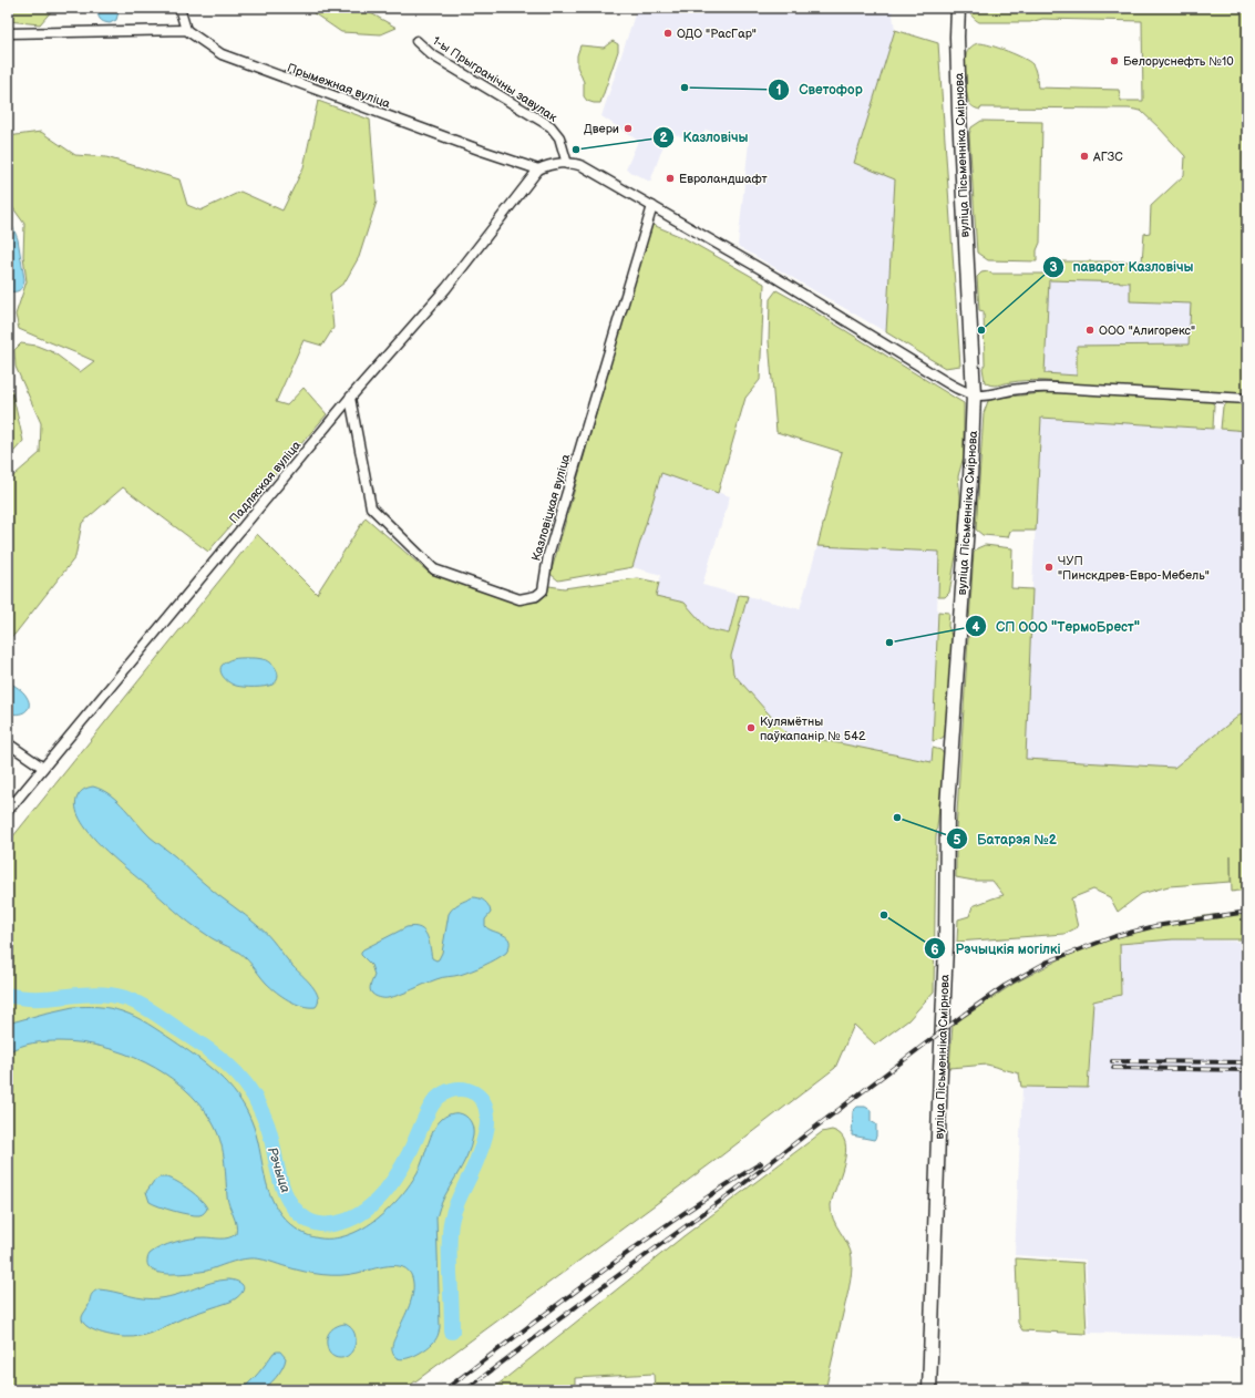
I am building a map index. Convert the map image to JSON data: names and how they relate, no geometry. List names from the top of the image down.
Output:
{
  "streets": {
    "main road": ["вуліца Пісьменніка Смірнова"],
    "street": [
      "1-ы Прыгранічны завулак",
      "Прымежная вуліца",
      "Падляская вуліца",
      "Казловіцкая вуліца"
    ]
  },
  "crossings": [
    ["Прымежная вуліца", "Падляская вуліца"],
    ["Падляская вуліца", "Казловіцкая вуліца"]
  ],
  "water": ["Рэчыца"],
  "places": [
    "ОДО \"РасГар\"",
    "Белоруснефть №10",
    "Светофор",
    "Двери",
    "Казловічы",
    "АГЗС",
    "Евроландшафт",
    "паварот Казловічы",
    "ООО \"Алигорекс\"",
    "ЧУП \"Пинскдрев-Евро-Мебель\"",
    "СП ООО \"ТермоБрест\"",
    "Кулямётны паўкапанір № 542",
    "Батарэя №2",
    "Рэчыцкія могілкі"
  ]
}
